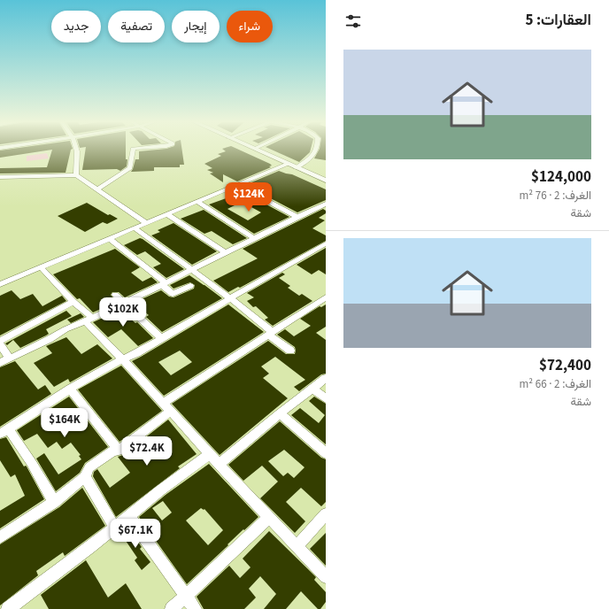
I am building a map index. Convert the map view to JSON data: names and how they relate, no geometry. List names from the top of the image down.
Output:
{
  "page": {
    "heading": "العقارات: 5",
    "chip": [
      "شراء",
      "إيجار",
      "تصفية",
      "جديد"
    ],
    "list": [
      {
        "name": "$124,000",
        "note": "الغرف: 2 · 76 m² · شقة"
      },
      {
        "name": "$72,400",
        "note": "الغرف: 2 · 66 m² · شقة"
      }
    ],
    "price": [
      "$124K",
      "$102K",
      "$164K",
      "$72.4K",
      "$67.1K"
    ]
  }
}
